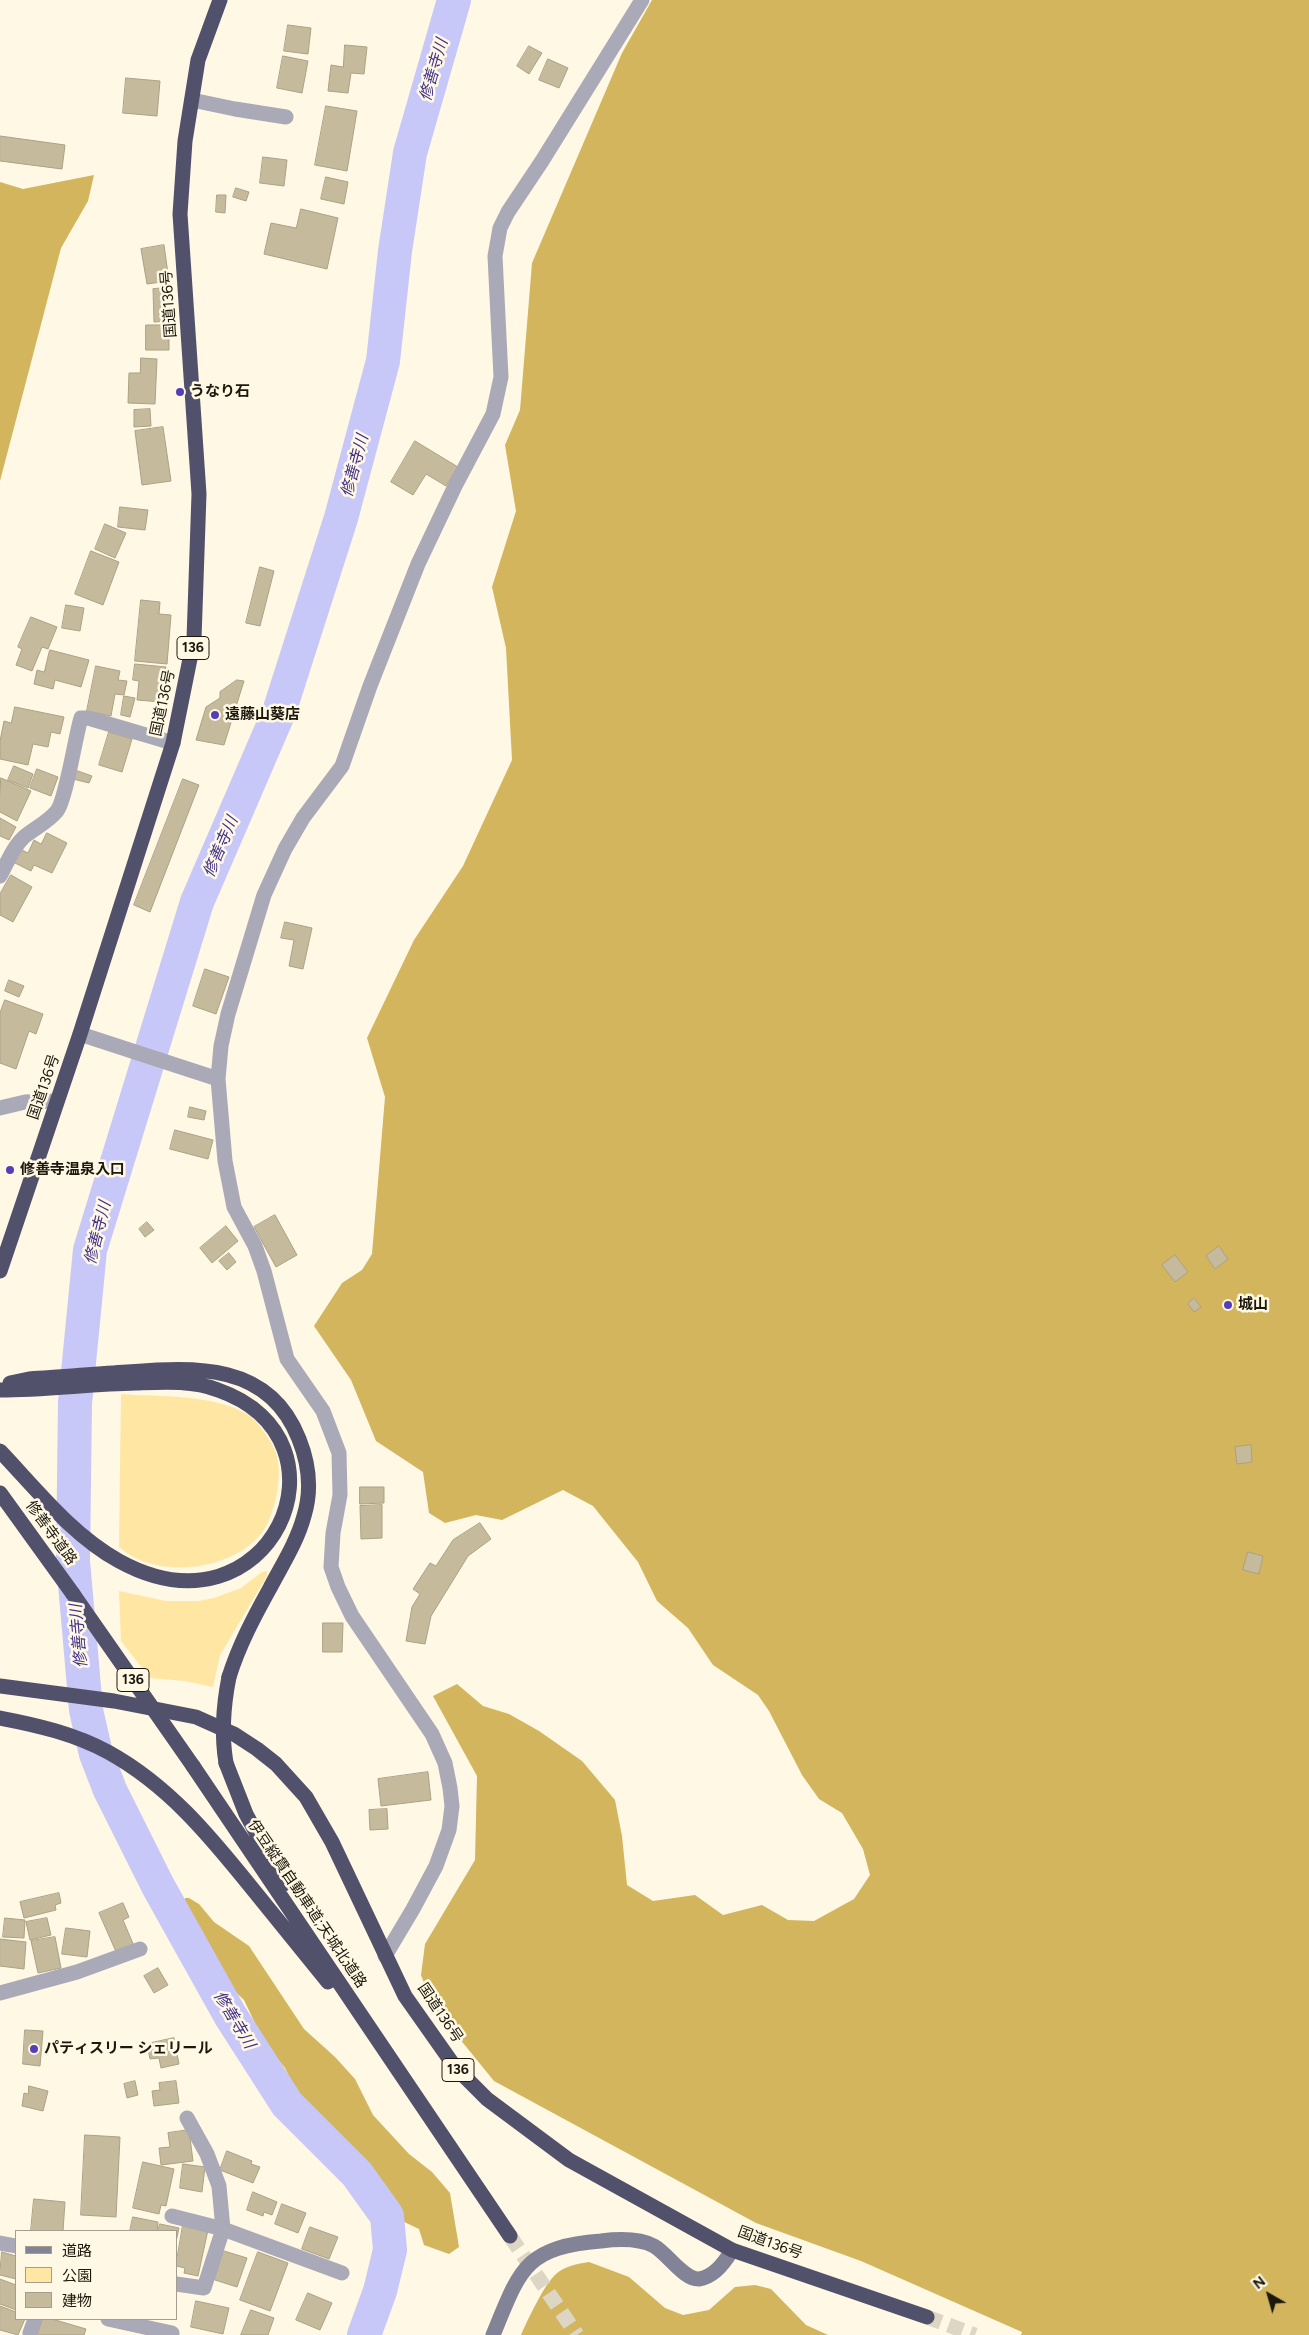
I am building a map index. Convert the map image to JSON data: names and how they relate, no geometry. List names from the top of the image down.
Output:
{
  "streets": {
    "highway": [
      "国道136号",
      "136",
      "修善寺道路",
      "伊豆縦貫自動車道;天城北道路"
    ]
  },
  "crossings": [
    ["修善寺道路", "伊豆縦貫自動車道;天城北道路"]
  ],
  "water": ["修善寺川"],
  "places": [
    "うなり石",
    "遠藤山葵店",
    "修善寺温泉入口",
    "城山",
    "パティスリー シェリール"
  ],
  "legend": ["道路", "公園", "建物"],
  "north": "top left"
}
